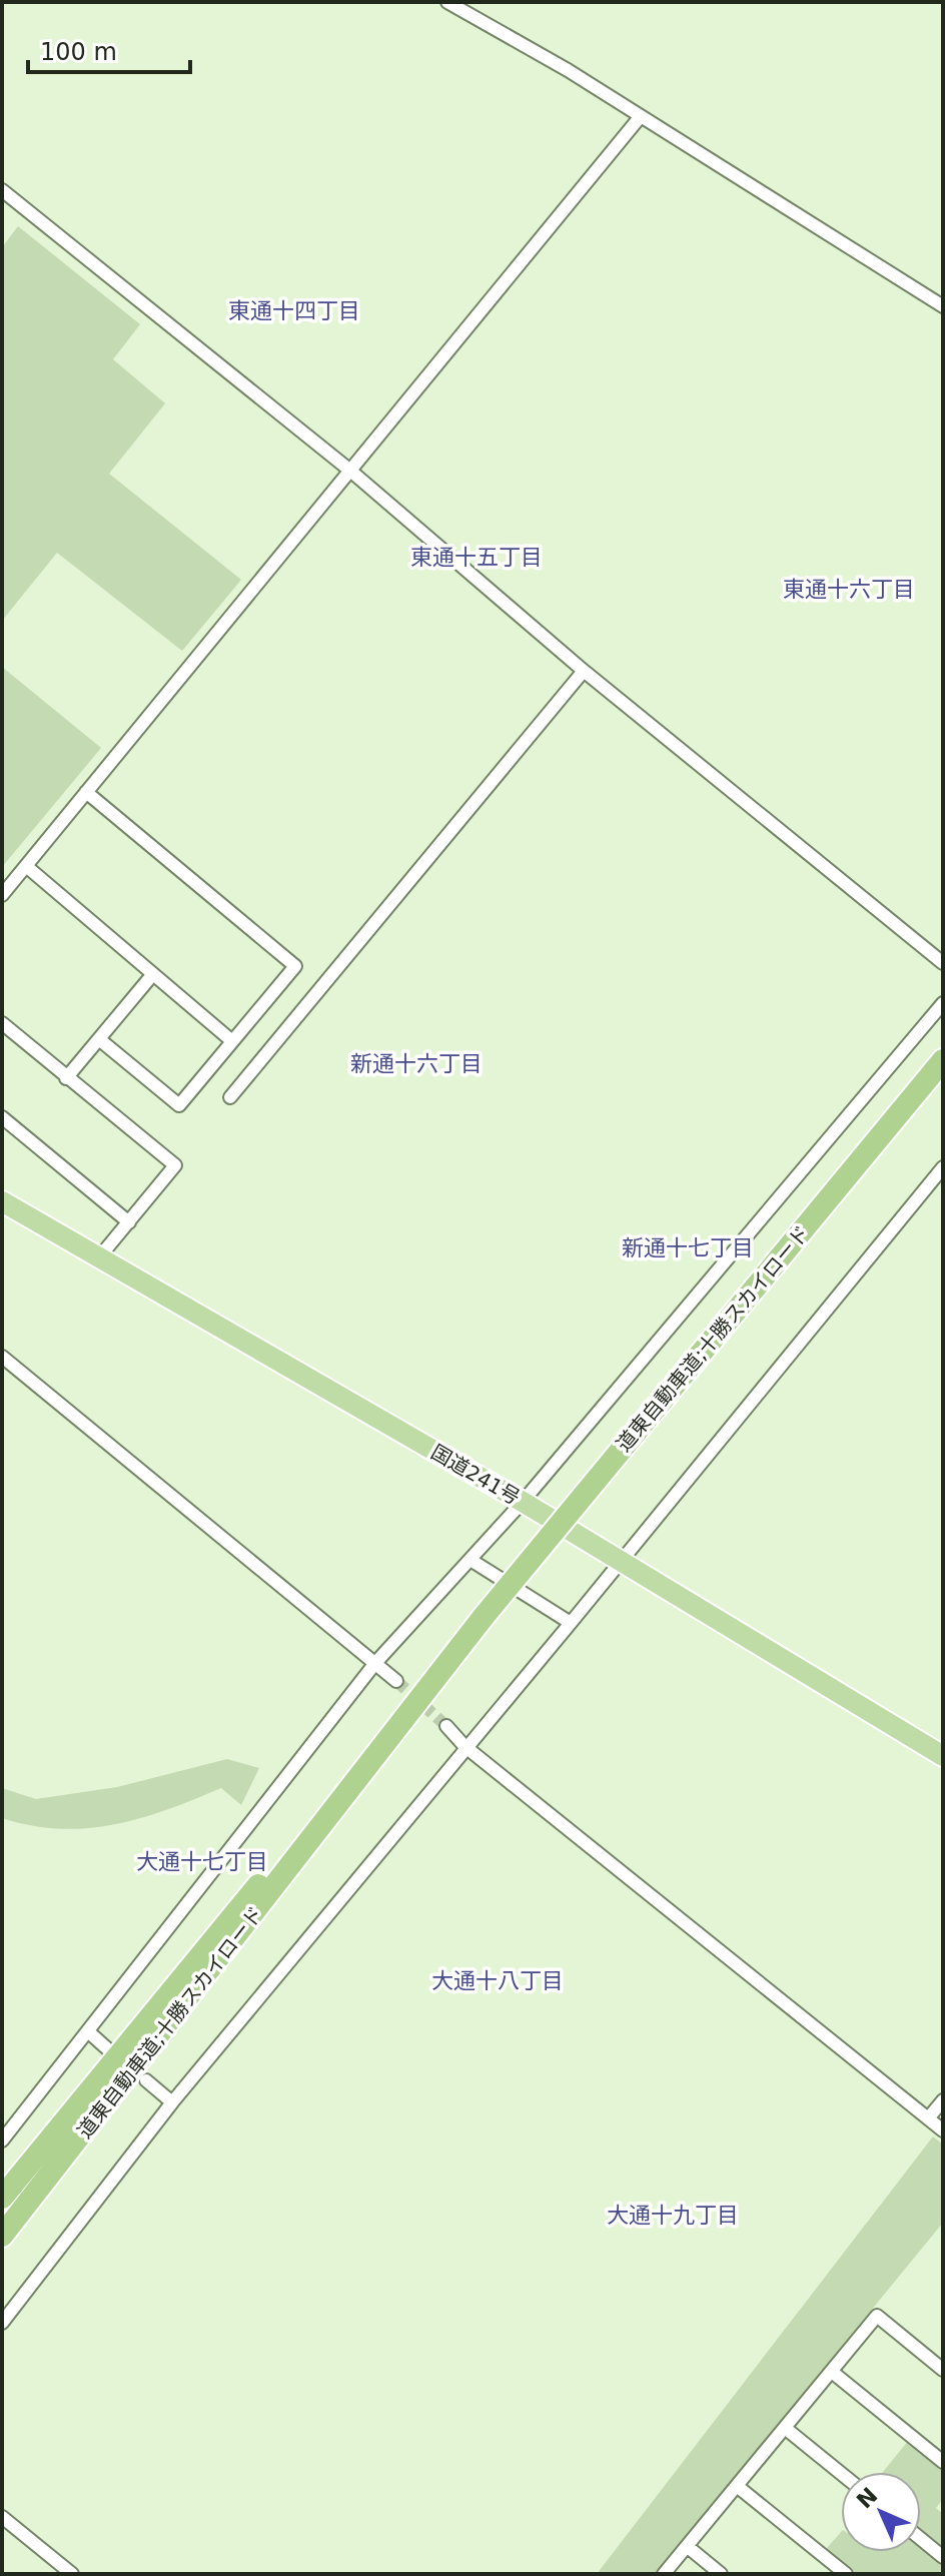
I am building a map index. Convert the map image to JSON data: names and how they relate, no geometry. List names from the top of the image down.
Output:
{
  "streets": {
    "highway": ["道東自動車道;十勝スカイロード", "国道241号"]
  },
  "districts": [
    "東通十四丁目",
    "東通十五丁目",
    "東通十六丁目",
    "新通十六丁目",
    "新通十七丁目",
    "大通十七丁目",
    "大通十八丁目",
    "大通十九丁目"
  ],
  "scale_bar": "100 m",
  "north": "top left"
}
